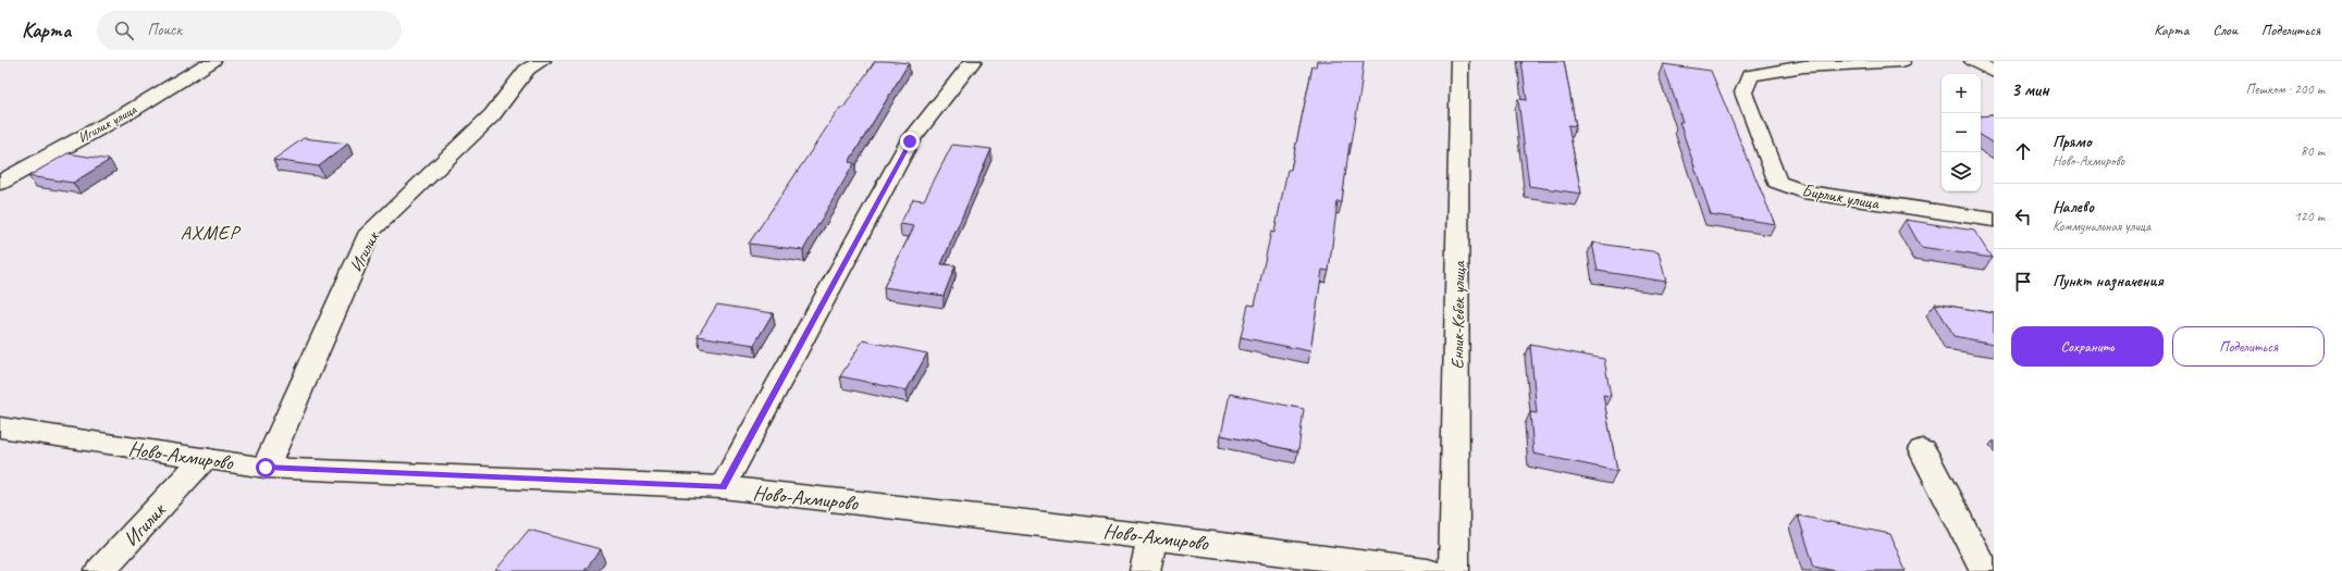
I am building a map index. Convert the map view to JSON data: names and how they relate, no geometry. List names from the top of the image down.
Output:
{
  "streets": {
    "main road": [
      "Игилик улица",
      "Бирлик улица",
      "Игилик",
      "Енлик-Кебек улица",
      "Ново-Ахмирово"
    ]
  },
  "crossings": [
    ["Игилик", "Ново-Ахмирово"]
  ],
  "districts": ["АХМЕР"],
  "page": {
    "header": "Карта",
    "search": "Поиск",
    "nav": ["Карта", "Слои", "Поделиться"],
    "heading": ["3 мин", "Пешком · 200 m"],
    "map_buttons": ["+", "−"],
    "list": [
      ["Прямо", "Ново-Ахмирово", "80 m"],
      ["Налево", "Коммунальная улица", "120 m"],
      "Пункт назначения"
    ],
    "buttons": ["Сохранить", "Поделиться"]
  }
}
